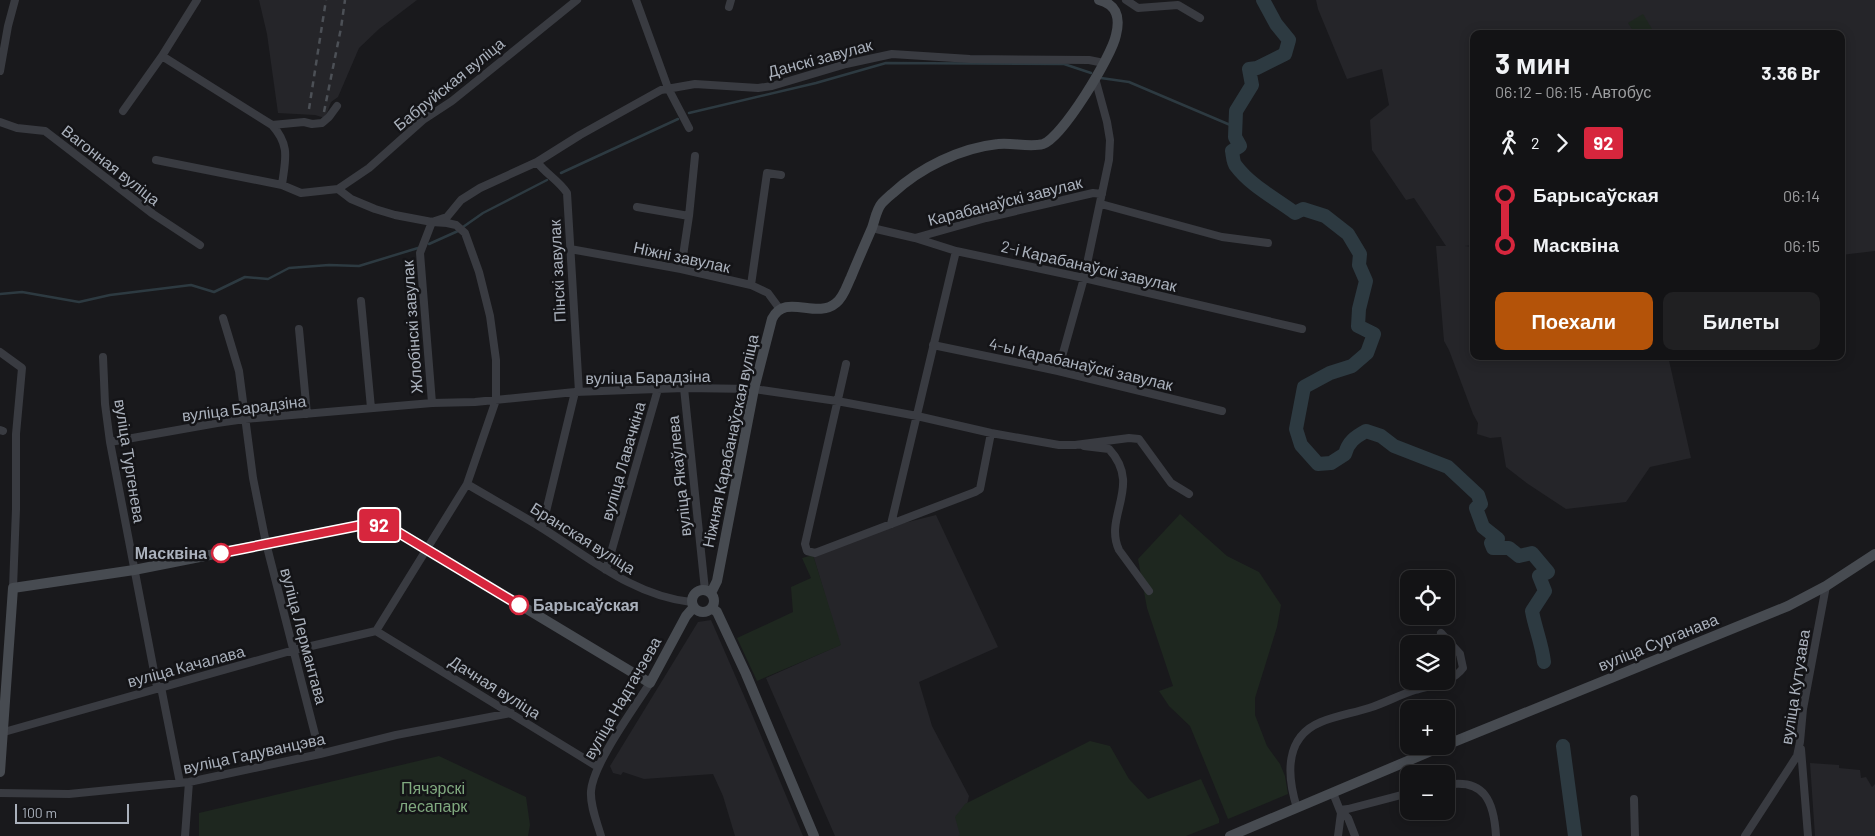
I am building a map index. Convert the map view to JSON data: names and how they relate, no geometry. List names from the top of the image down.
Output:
{
  "streets": {
    "main road": ["Ніжняя Карабанаўская вуліца", "вуліца Сурганава", "вуліца Надтачэева"],
    "street": [
      "Данскі завулак",
      "Бабруйская вуліца",
      "Вагонная вуліца",
      "Карабанаўскі завулак",
      "Ніжні завулак",
      "2-і Карабанаўскі завулак",
      "Пінскі завулак",
      "Жлобінскі завулак",
      "4-ы Карабанаўскі завулак",
      "вуліца Барадзіна",
      "вуліца Тургенева",
      "вуліца Лавачкіна",
      "вуліца Якаўлева",
      "Бранская вуліца",
      "вуліца Лермантава",
      "вуліца Качалава",
      "Дачная вуліца",
      "вуліца Кутузава",
      "вуліца Гадуванцэва"
    ]
  },
  "crossings": [
    ["Данскі завулак", "Пінскі завулак"],
    ["Данскі завулак", "Жлобінскі завулак"],
    ["Карабанаўскі завулак", "2-і Карабанаўскі завулак"],
    ["Ніжні завулак", "Пінскі завулак"],
    ["Ніжні завулак", "Ніжняя Карабанаўская вуліца"],
    ["Пінскі завулак", "вуліца Барадзіна"],
    ["Пінскі завулак", "Бранская вуліца"],
    ["Жлобінскі завулак", "вуліца Барадзіна"],
    ["вуліца Барадзіна", "Ніжняя Карабанаўская вуліца"],
    ["вуліца Барадзіна", "вуліца Тургенева"],
    ["вуліца Барадзіна", "вуліца Лавачкіна"],
    ["вуліца Барадзіна", "вуліца Якаўлева"],
    ["вуліца Барадзіна", "вуліца Лермантава"],
    ["Ніжняя Карабанаўская вуліца", "вуліца Якаўлева"],
    ["Ніжняя Карабанаўская вуліца", "Бранская вуліца"],
    ["Ніжняя Карабанаўская вуліца", "вуліца Надтачэева"],
    ["вуліца Тургенева", "вуліца Качалава"],
    ["вуліца Тургенева", "вуліца Гадуванцэва"],
    ["вуліца Лавачкіна", "Бранская вуліца"],
    ["вуліца Якаўлева", "Бранская вуліца"],
    ["вуліца Якаўлева", "вуліца Надтачэева"],
    ["Бранская вуліца", "вуліца Надтачэева"],
    ["вуліца Лермантава", "вуліца Качалава"],
    ["вуліца Лермантава", "вуліца Гадуванцэва"],
    ["вуліца Сурганава", "вуліца Кутузава"],
    ["вуліца Качалава", "Дачная вуліца"],
    ["Дачная вуліца", "вуліца Надтачэева"],
    ["Дачная вуліца", "вуліца Гадуванцэва"]
  ],
  "parks": ["Пячэрскі лесапарк"],
  "places": ["Масквіна", "Барысаўская"],
  "lines": ["bus line 92"],
  "scale_bar": "100 m",
  "page": {
    "on_map": "92",
    "heading": ["3 мин", "06:12 – 06:15 · Автобус", "3.36 Br"],
    "legs": ["2", "92"],
    "list": [
      {
        "name": "Барысаўская",
        "value": "06:14"
      },
      {
        "name": "Масквіна",
        "value": "06:15"
      }
    ],
    "buttons": ["Поехали", "Билеты"],
    "map_buttons": ["+", "−"],
    "scale": "100 m"
  }
}
